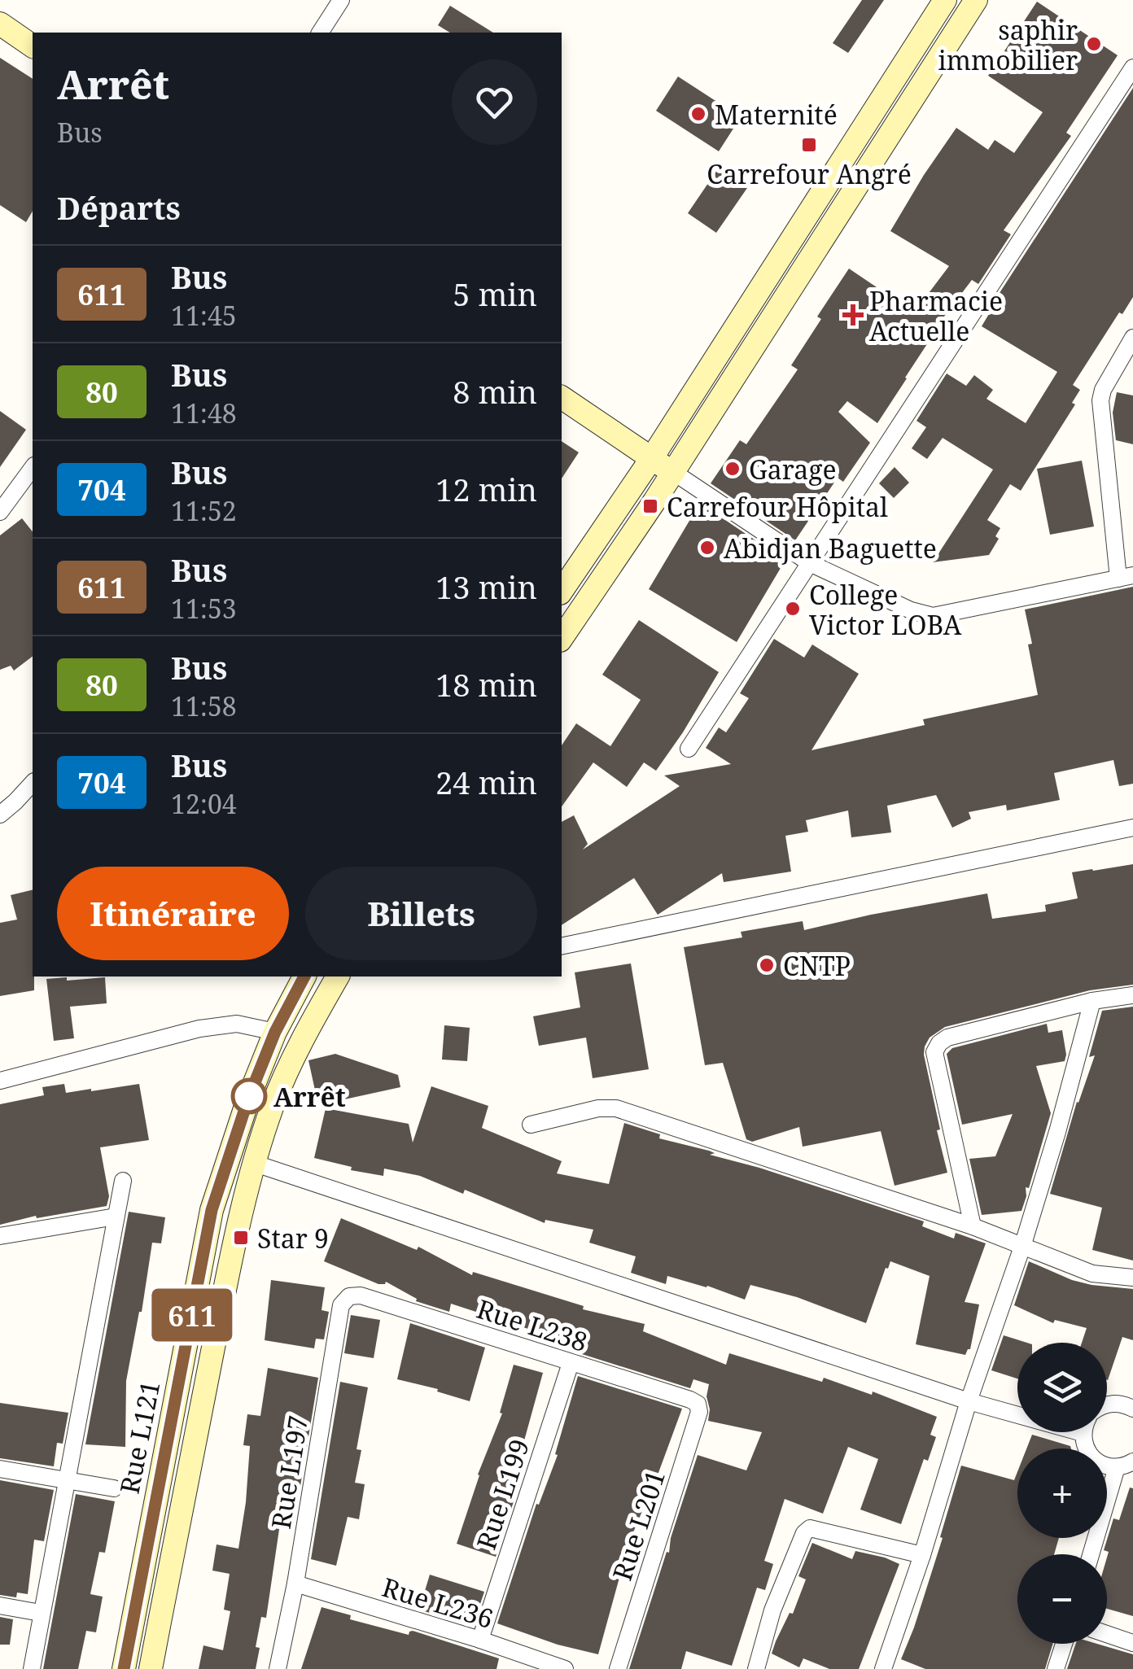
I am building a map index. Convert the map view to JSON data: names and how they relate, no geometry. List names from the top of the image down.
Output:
{
  "streets": {
    "main road": ["Rue L121"],
    "street": [
      "Rue L238",
      "Rue L197",
      "Rue L199",
      "Rue L201",
      "Rue L236"
    ]
  },
  "crossings": [
    ["Rue L238", "Rue L197"],
    ["Rue L238", "Rue L199"],
    ["Rue L238", "Rue L201"],
    ["Rue L197", "Rue L236"],
    ["Rue L199", "Rue L236"]
  ],
  "places": {
    "other": [
      "saphir immobilier",
      "Maternité",
      "Garage",
      "Abidjan Baguette",
      "College Victor LOBA",
      "CNTP",
      "Arrêt"
    ],
    "transit": ["Carrefour Angré", "Carrefour Hôpital", "Star 9"],
    "health": ["Pharmacie Actuelle"]
  },
  "lines": ["bus line 611"],
  "page": {
    "on_map": "611",
    "heading": [
      ["Arrêt", "Bus"],
      "Départs"
    ],
    "list": [
      {
        "mark": "611",
        "name": "Bus",
        "note": "11:45",
        "value": "5 min"
      },
      {
        "mark": "80",
        "name": "Bus",
        "note": "11:48",
        "value": "8 min"
      },
      {
        "mark": "704",
        "name": "Bus",
        "note": "11:52",
        "value": "12 min"
      },
      {
        "mark": "611",
        "name": "Bus",
        "note": "11:53",
        "value": "13 min"
      },
      {
        "mark": "80",
        "name": "Bus",
        "note": "11:58",
        "value": "18 min"
      },
      {
        "mark": "704",
        "name": "Bus",
        "note": "12:04",
        "value": "24 min"
      }
    ],
    "buttons": ["Itinéraire", "Billets"],
    "map_buttons": ["+", "−"]
  }
}
